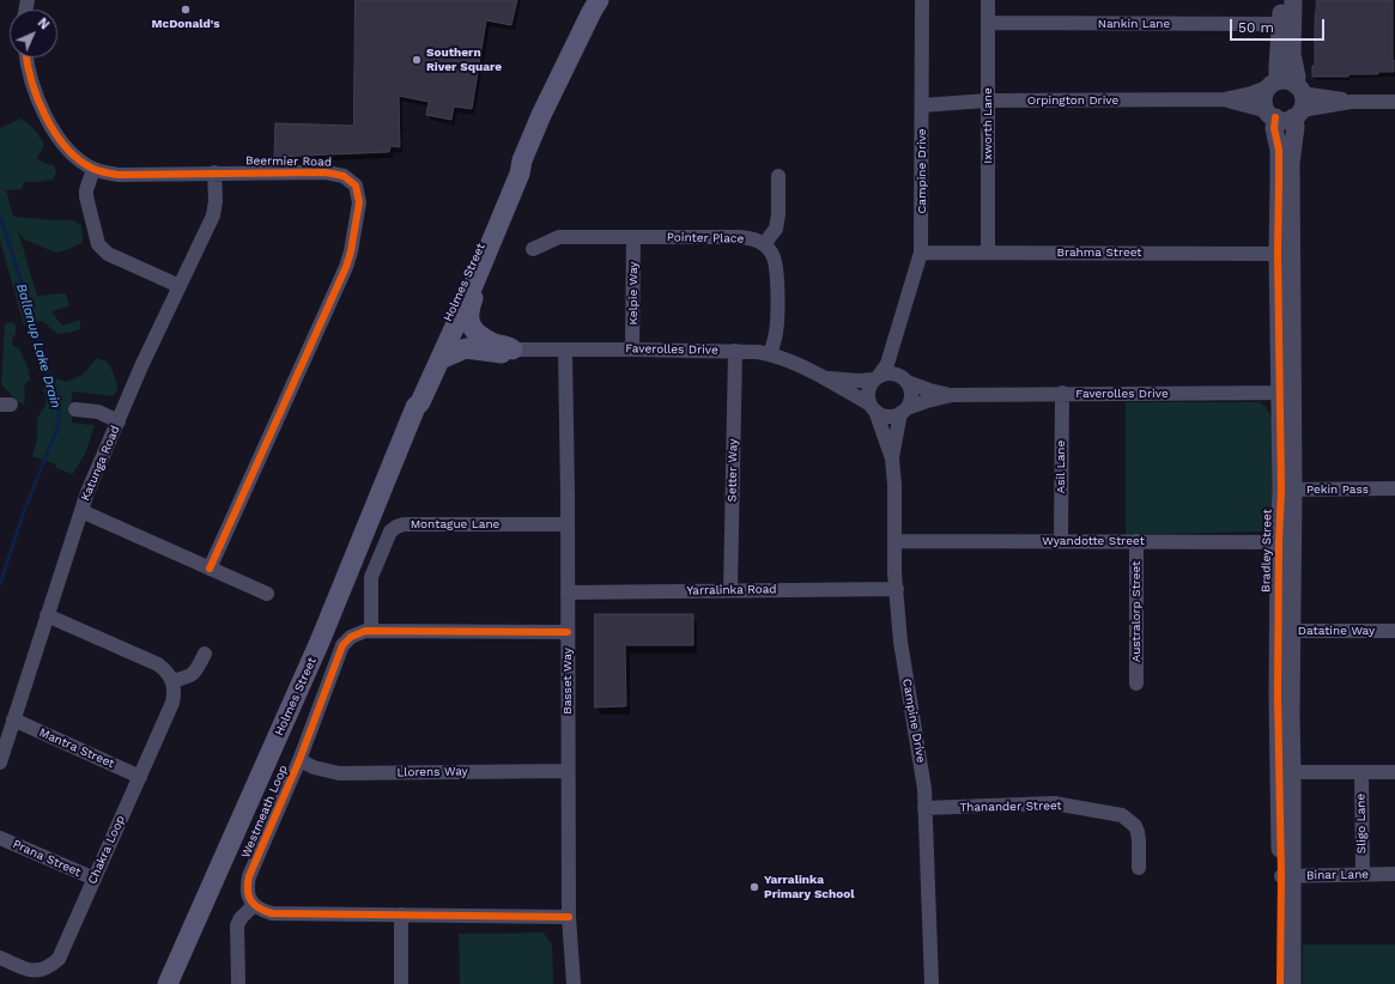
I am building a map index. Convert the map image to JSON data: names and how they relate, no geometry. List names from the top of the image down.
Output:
{
  "streets": {
    "main road": ["Holmes Street"],
    "street": [
      "Nankin Lane",
      "Orpington Drive",
      "Ixworth Lane",
      "Beermier Road",
      "Campine Drive",
      "Pointer Place",
      "Brahma Street",
      "Kelpie Way",
      "Faverolles Drive",
      "Katunga Road",
      "Asil Lane",
      "Setter Way",
      "Pekin Pass",
      "Montague Lane",
      "Wyandotte Street",
      "Bradley Street",
      "Yarralinka Road",
      "Australorp Street",
      "Datatine Way",
      "Basset Way",
      "Mantra Street",
      "Llorens Way",
      "Thanander Street",
      "Westmeath Loop",
      "Sligo Lane",
      "Chakra Loop",
      "Prana Street",
      "Binar Lane"
    ]
  },
  "crossings": [
    ["Nankin Lane", "Ixworth Lane"],
    ["Orpington Drive", "Ixworth Lane"],
    ["Orpington Drive", "Campine Drive"],
    ["Orpington Drive", "Bradley Street"],
    ["Ixworth Lane", "Brahma Street"],
    ["Beermier Road", "Katunga Road"],
    ["Campine Drive", "Brahma Street"],
    ["Campine Drive", "Faverolles Drive"],
    ["Campine Drive", "Wyandotte Street"],
    ["Campine Drive", "Yarralinka Road"],
    ["Campine Drive", "Thanander Street"],
    ["Pointer Place", "Kelpie Way"],
    ["Brahma Street", "Bradley Street"],
    ["Kelpie Way", "Faverolles Drive"],
    ["Faverolles Drive", "Asil Lane"],
    ["Faverolles Drive", "Setter Way"],
    ["Faverolles Drive", "Bradley Street"],
    ["Faverolles Drive", "Basset Way"],
    ["Katunga Road", "Mantra Street"],
    ["Asil Lane", "Wyandotte Street"],
    ["Setter Way", "Yarralinka Road"],
    ["Pekin Pass", "Bradley Street"],
    ["Montague Lane", "Basset Way"],
    ["Montague Lane", "Westmeath Loop"],
    ["Wyandotte Street", "Bradley Street"],
    ["Wyandotte Street", "Australorp Street"],
    ["Bradley Street", "Datatine Way"],
    ["Bradley Street", "Binar Lane"],
    ["Yarralinka Road", "Basset Way"],
    ["Basset Way", "Llorens Way"],
    ["Basset Way", "Westmeath Loop"],
    ["Mantra Street", "Chakra Loop"],
    ["Llorens Way", "Westmeath Loop"],
    ["Sligo Lane", "Binar Lane"],
    ["Chakra Loop", "Prana Street"]
  ],
  "water": ["Ballanup Lake Drain"],
  "places": ["McDonald's", "Southern River Square", "Yarralinka Primary School"],
  "scale_bar": "50 m",
  "north": "top right"
}
